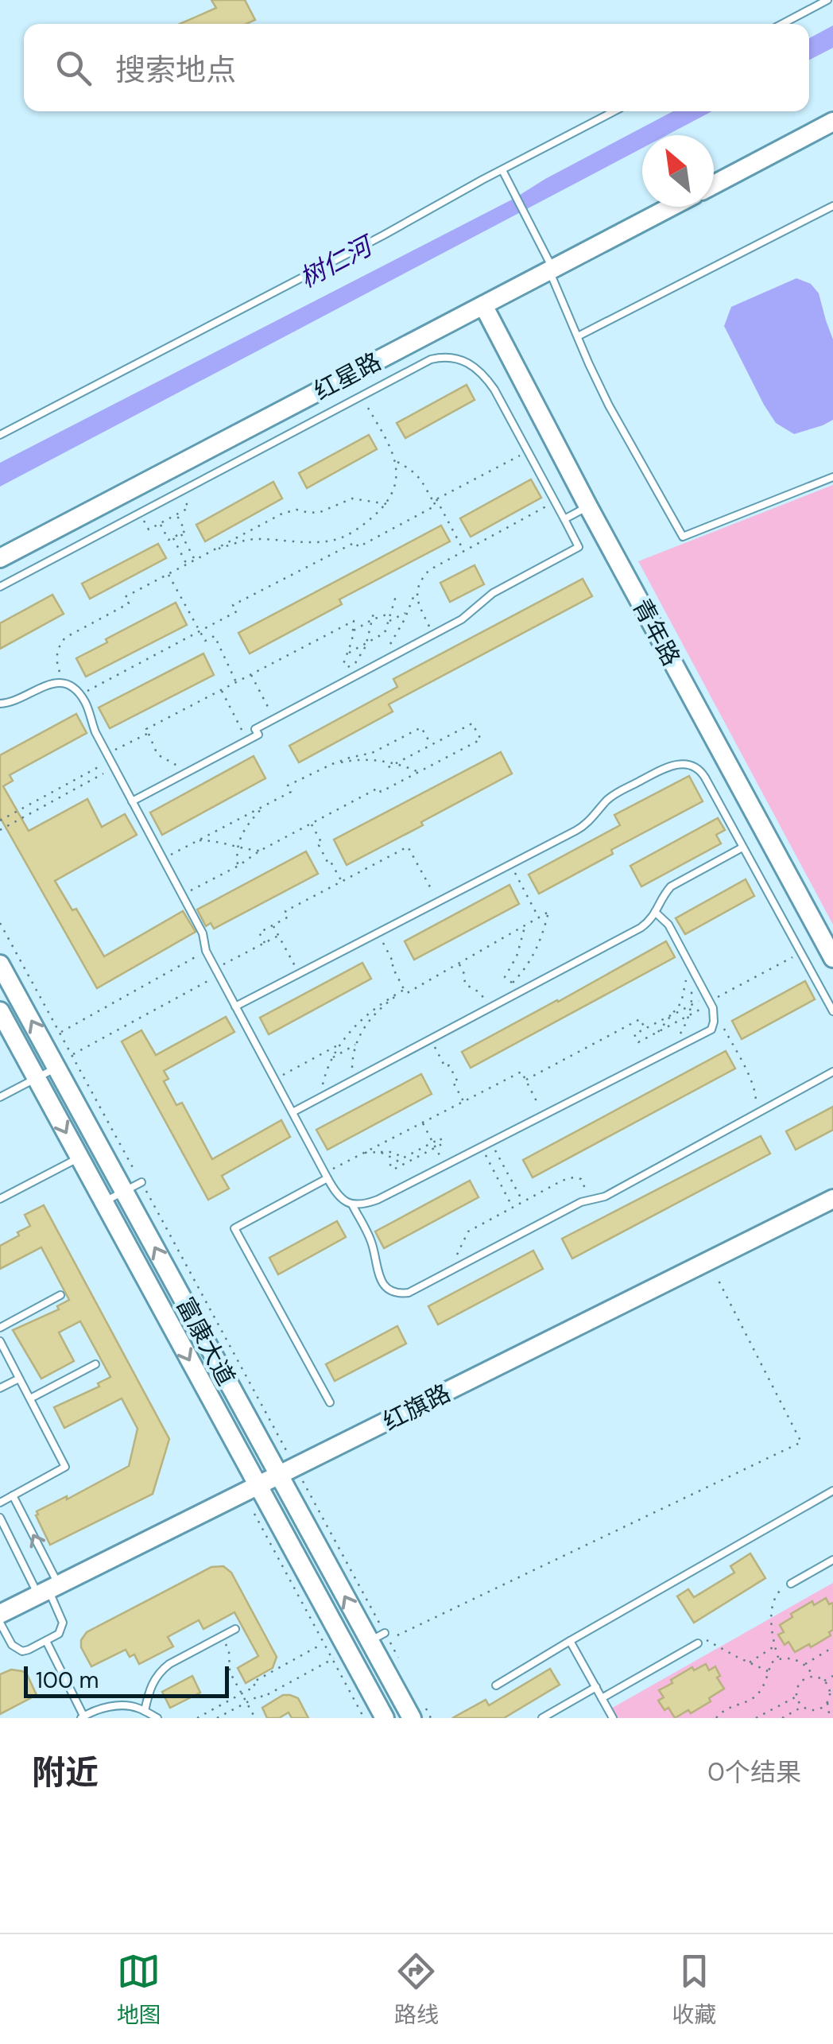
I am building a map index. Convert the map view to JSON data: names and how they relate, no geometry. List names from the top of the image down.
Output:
{
  "streets": {
    "street": [
      "红星路",
      "青年路",
      "富康大道",
      "红旗路"
    ]
  },
  "crossings": [
    ["红星路", "青年路"],
    ["富康大道", "红旗路"]
  ],
  "water": ["树仁河"],
  "scale_bar": "100 m",
  "north": "top left",
  "page": {
    "search": "搜索地点",
    "scale": "100 m",
    "heading": ["附近", "0个结果"],
    "nav": ["地图", "路线", "收藏"]
  }
}
